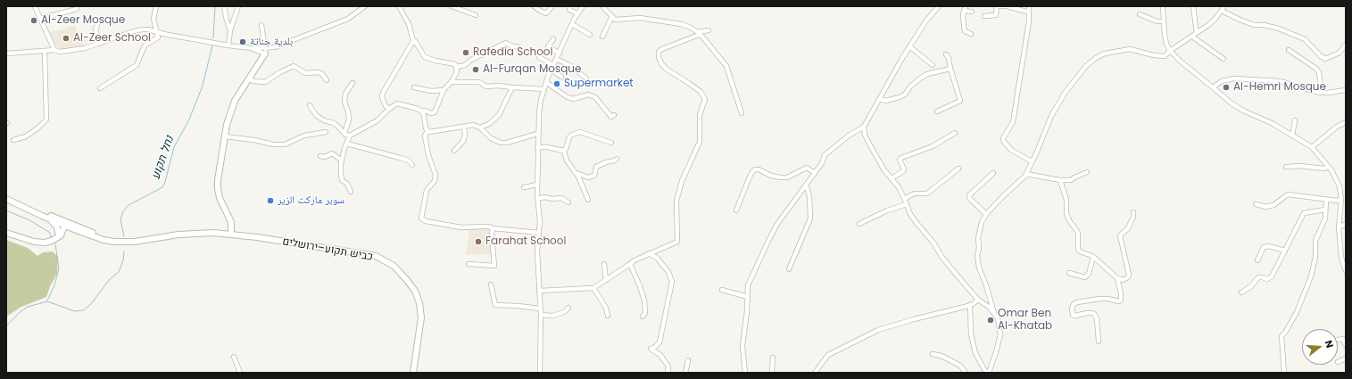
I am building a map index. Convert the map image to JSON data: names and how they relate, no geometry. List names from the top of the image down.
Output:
{
  "streets": {
    "main road": ["כביש תקוע–ירושלים"]
  },
  "water": ["נחל תקוע"],
  "places": [
    "Al-Zeer Mosque",
    "Al-Zeer School",
    "بلدية جناتة",
    "Rafedia School",
    "Al-Furqan Mosque",
    "Supermarket",
    "Al-Hemri Mosque",
    "سوبر ماركت الزير",
    "Farahat School",
    "Omar Ben Al-Khatab"
  ],
  "north": "right"
}
